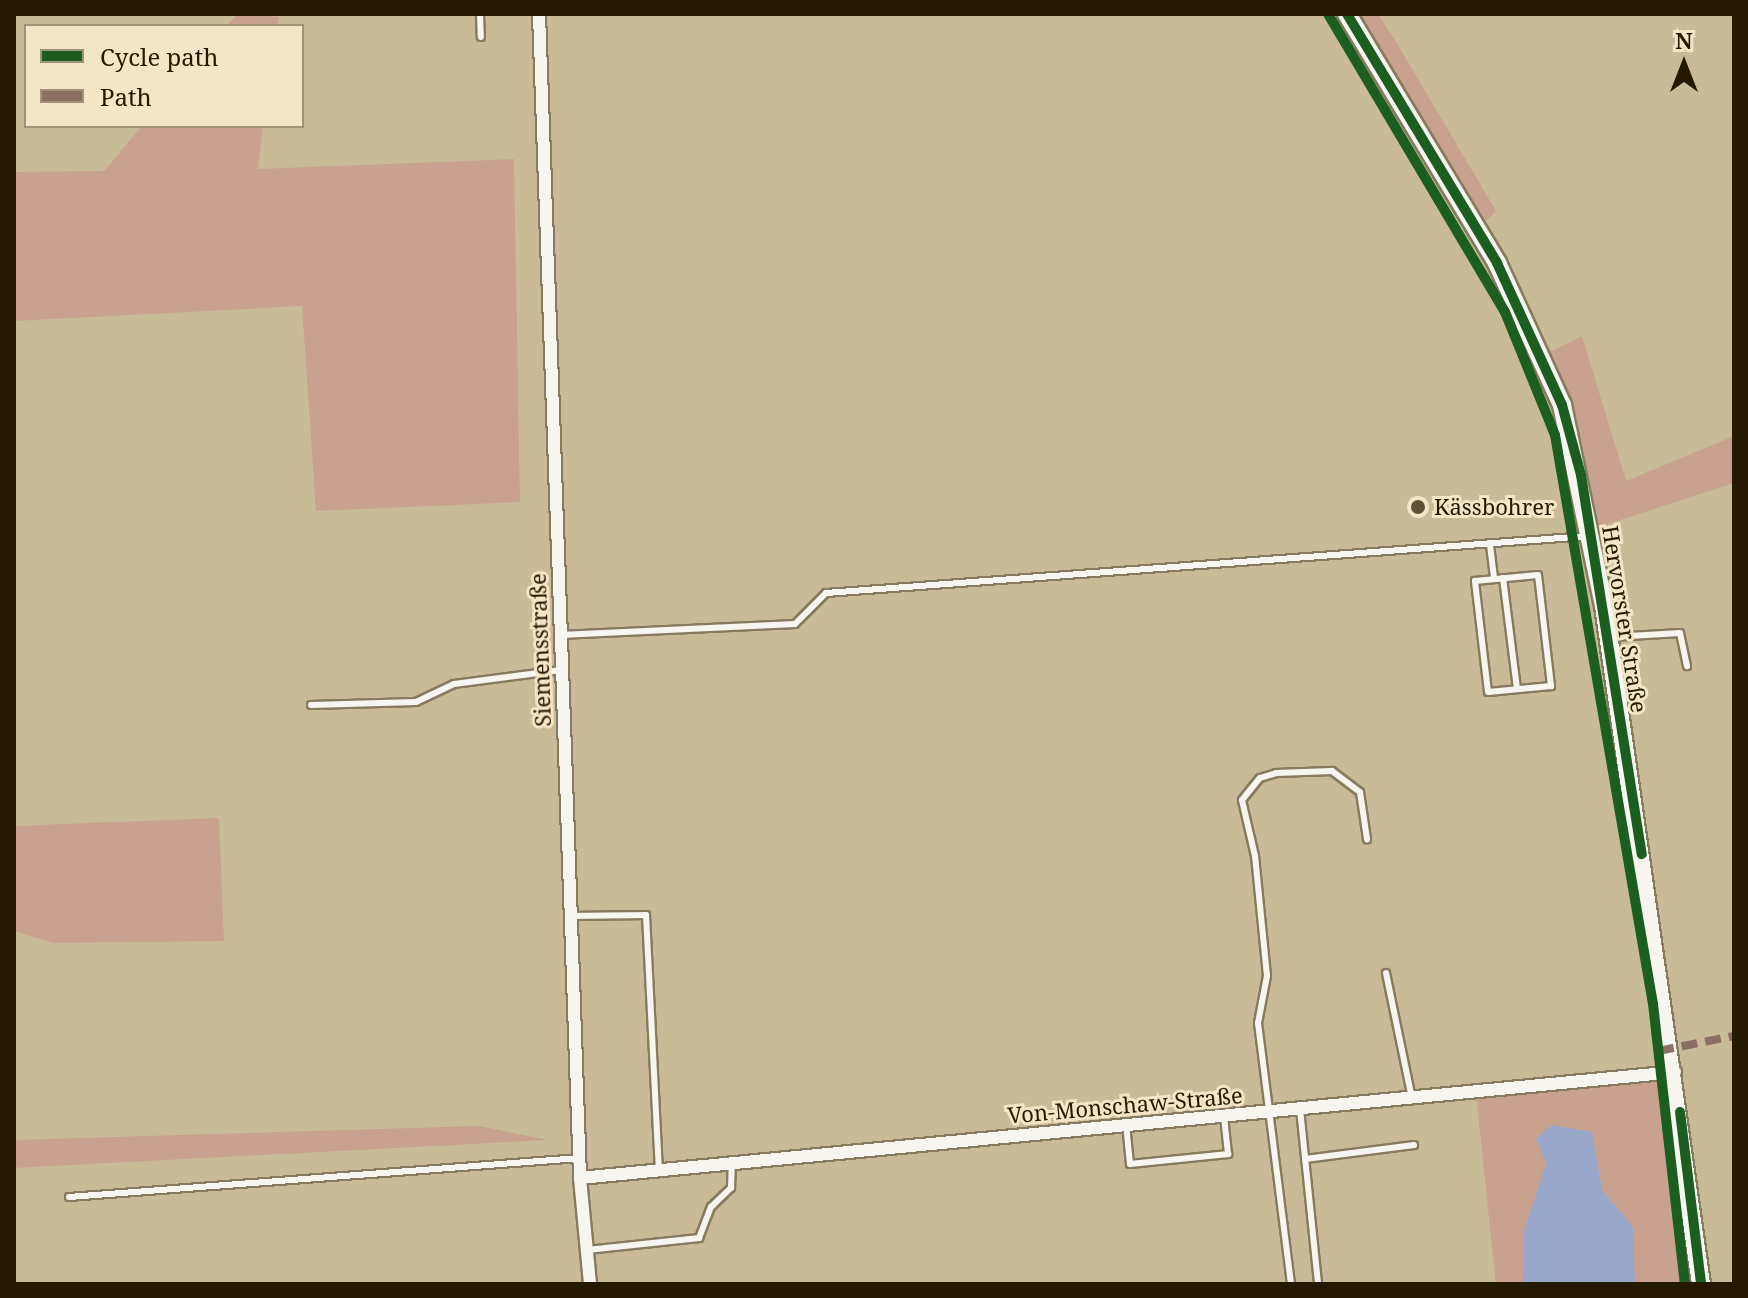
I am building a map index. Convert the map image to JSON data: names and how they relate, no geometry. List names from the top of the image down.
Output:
{
  "streets": {
    "street": ["Hervorster Straße", "Siemensstraße", "Von-Monschaw-Straße"]
  },
  "crossings": [
    ["Hervorster Straße", "Von-Monschaw-Straße"],
    ["Siemensstraße", "Von-Monschaw-Straße"]
  ],
  "places": ["Kässbohrer"],
  "legend": ["Cycle path", "Path"],
  "north": "top"
}
